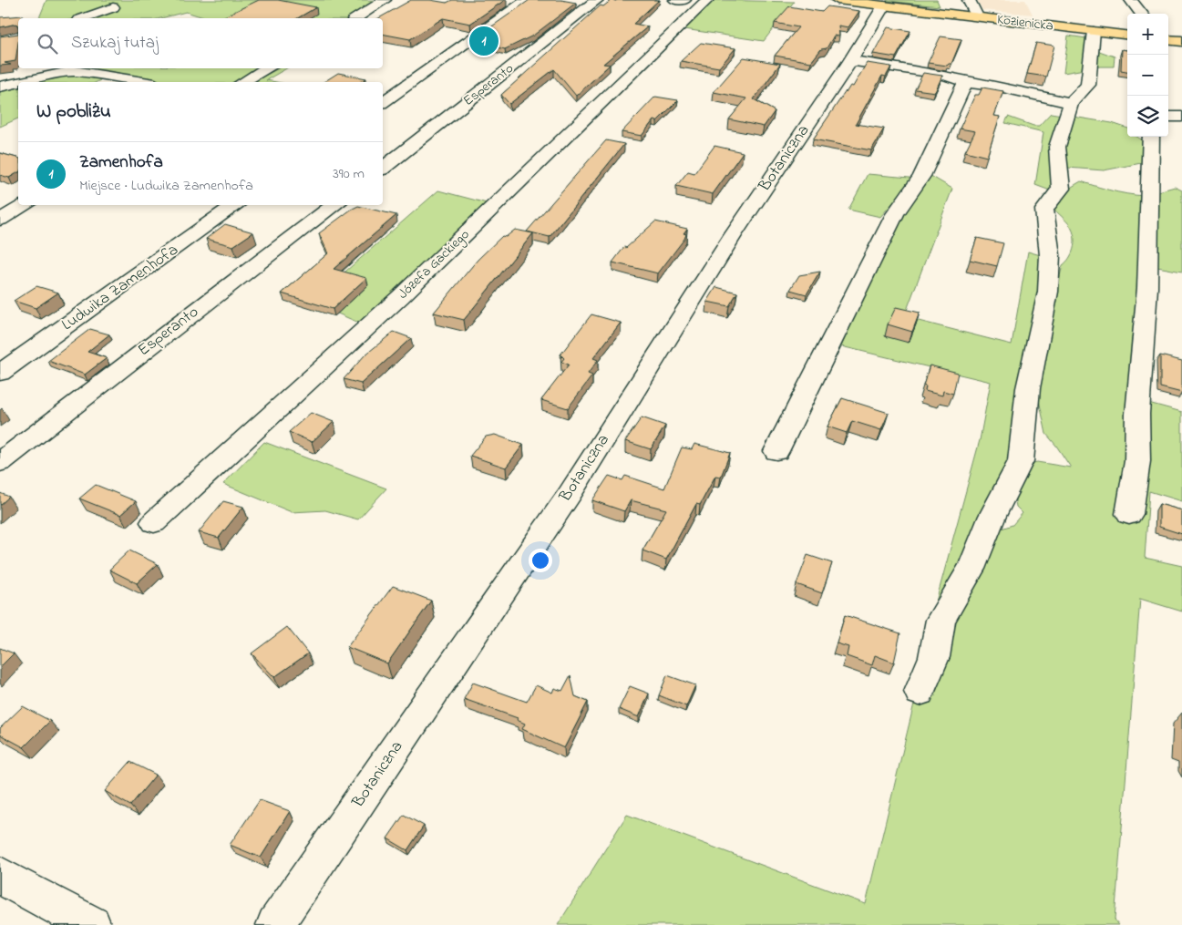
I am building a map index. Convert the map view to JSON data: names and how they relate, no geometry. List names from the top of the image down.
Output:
{
  "streets": {
    "main road": ["Kozienicka"],
    "street": [
      "Esperanto",
      "Botaniczna",
      "Józefa Gackiego",
      "Ludwika Zamenhofa"
    ]
  },
  "crossings": [
    ["Kozienicka", "Botaniczna"]
  ],
  "page": {
    "map_buttons": ["+", "−"],
    "search": "Szukaj tutaj",
    "pins": "1",
    "heading": "W pobliżu",
    "list": [
      {
        "mark": "1",
        "name": "Zamenhofa",
        "note": "Miejsce · Ludwika Zamenhofa",
        "value": "390 m"
      }
    ]
  }
}
